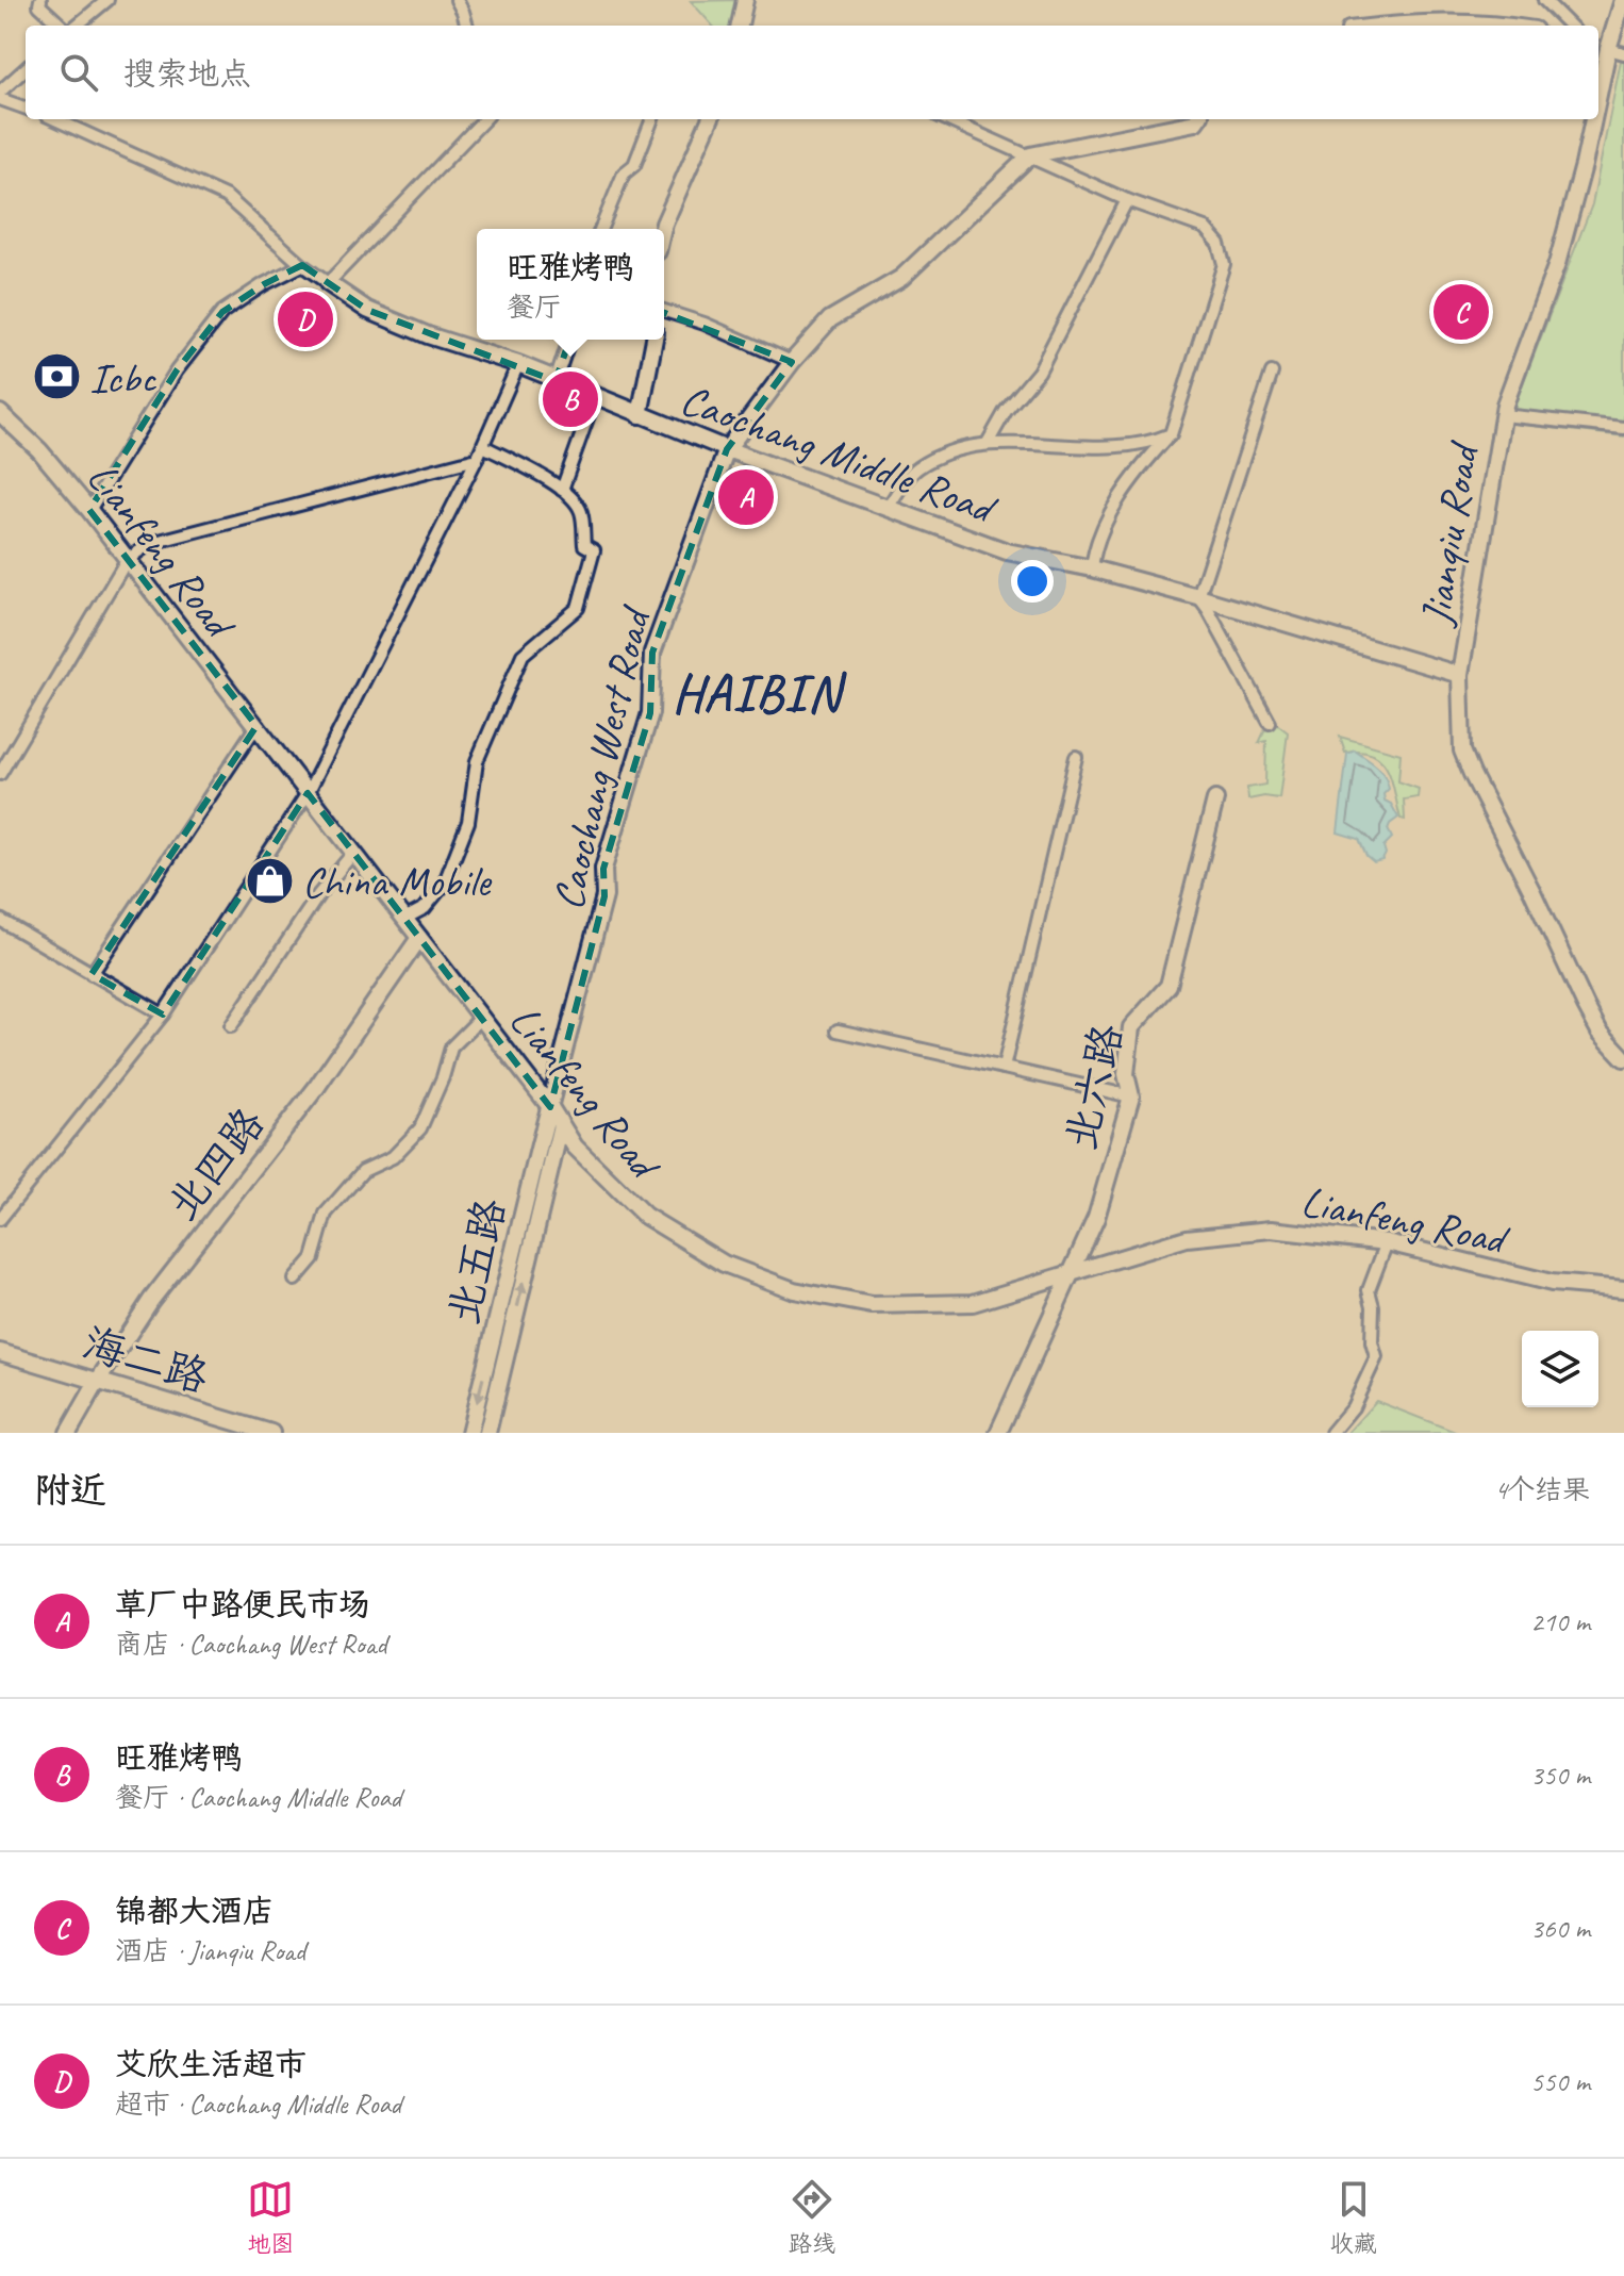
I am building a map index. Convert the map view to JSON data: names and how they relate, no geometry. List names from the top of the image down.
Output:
{
  "streets": {
    "main road": [
      "Caochang Middle Road",
      "Jianqiu Road",
      "Lianfeng Road",
      "Caochang West Road",
      "北六路",
      "北四路",
      "北五路",
      "海二路"
    ]
  },
  "crossings": [
    ["Caochang Middle Road", "Jianqiu Road"],
    ["Caochang Middle Road", "Caochang West Road"],
    ["Lianfeng Road", "Caochang West Road"],
    ["Lianfeng Road", "北六路"],
    ["Lianfeng Road", "北四路"],
    ["Lianfeng Road", "北五路"],
    ["Caochang West Road", "北五路"],
    ["北四路", "海二路"]
  ],
  "districts": ["HAIBIN"],
  "places": {
    "bank": ["Icbc"],
    "shop": ["China Mobile"]
  },
  "page": {
    "search": "搜索地点",
    "popup": ["旺雅烤鸭", "餐厅"],
    "pins": [
      "C",
      "D",
      "B",
      "A"
    ],
    "heading": ["附近", "4个结果"],
    "list": [
      {
        "mark": "A",
        "name": "草厂中路便民市场",
        "note": "商店 · Caochang West Road",
        "value": "210 m"
      },
      {
        "mark": "B",
        "name": "旺雅烤鸭",
        "note": "餐厅 · Caochang Middle Road",
        "value": "350 m"
      },
      {
        "mark": "C",
        "name": "锦都大酒店",
        "note": "酒店 · Jianqiu Road",
        "value": "360 m"
      },
      {
        "mark": "D",
        "name": "艾欣生活超市",
        "note": "超市 · Caochang Middle Road",
        "value": "550 m"
      }
    ],
    "nav": ["地图", "路线", "收藏"]
  }
}
